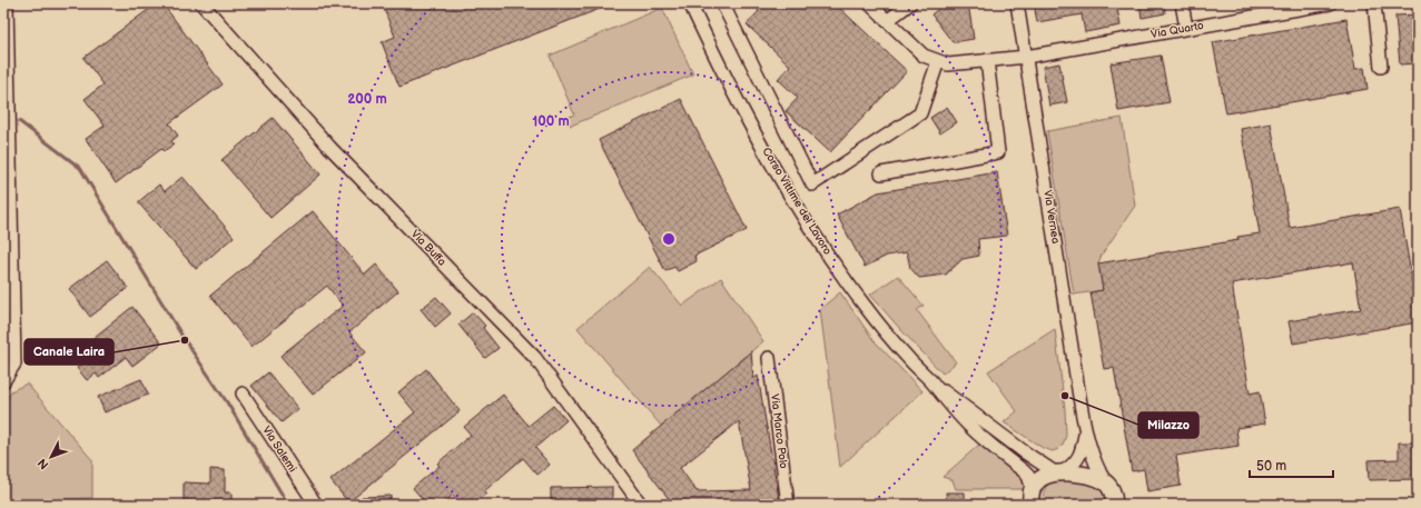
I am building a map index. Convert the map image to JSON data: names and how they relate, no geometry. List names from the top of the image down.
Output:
{
  "streets": {
    "street": [
      "Via Quarto",
      "Corso Vittime del Lavoro",
      "Via Vernea",
      "Via Buffa",
      "Via Marco Polo",
      "Via Salemi"
    ]
  },
  "crossings": [
    ["Via Quarto", "Via Vernea"]
  ],
  "places": ["Canale Laira", "Milazzo"],
  "scale_bar": "50 m",
  "north": "bottom left",
  "rings": ["200 m", "100 m"]
}
